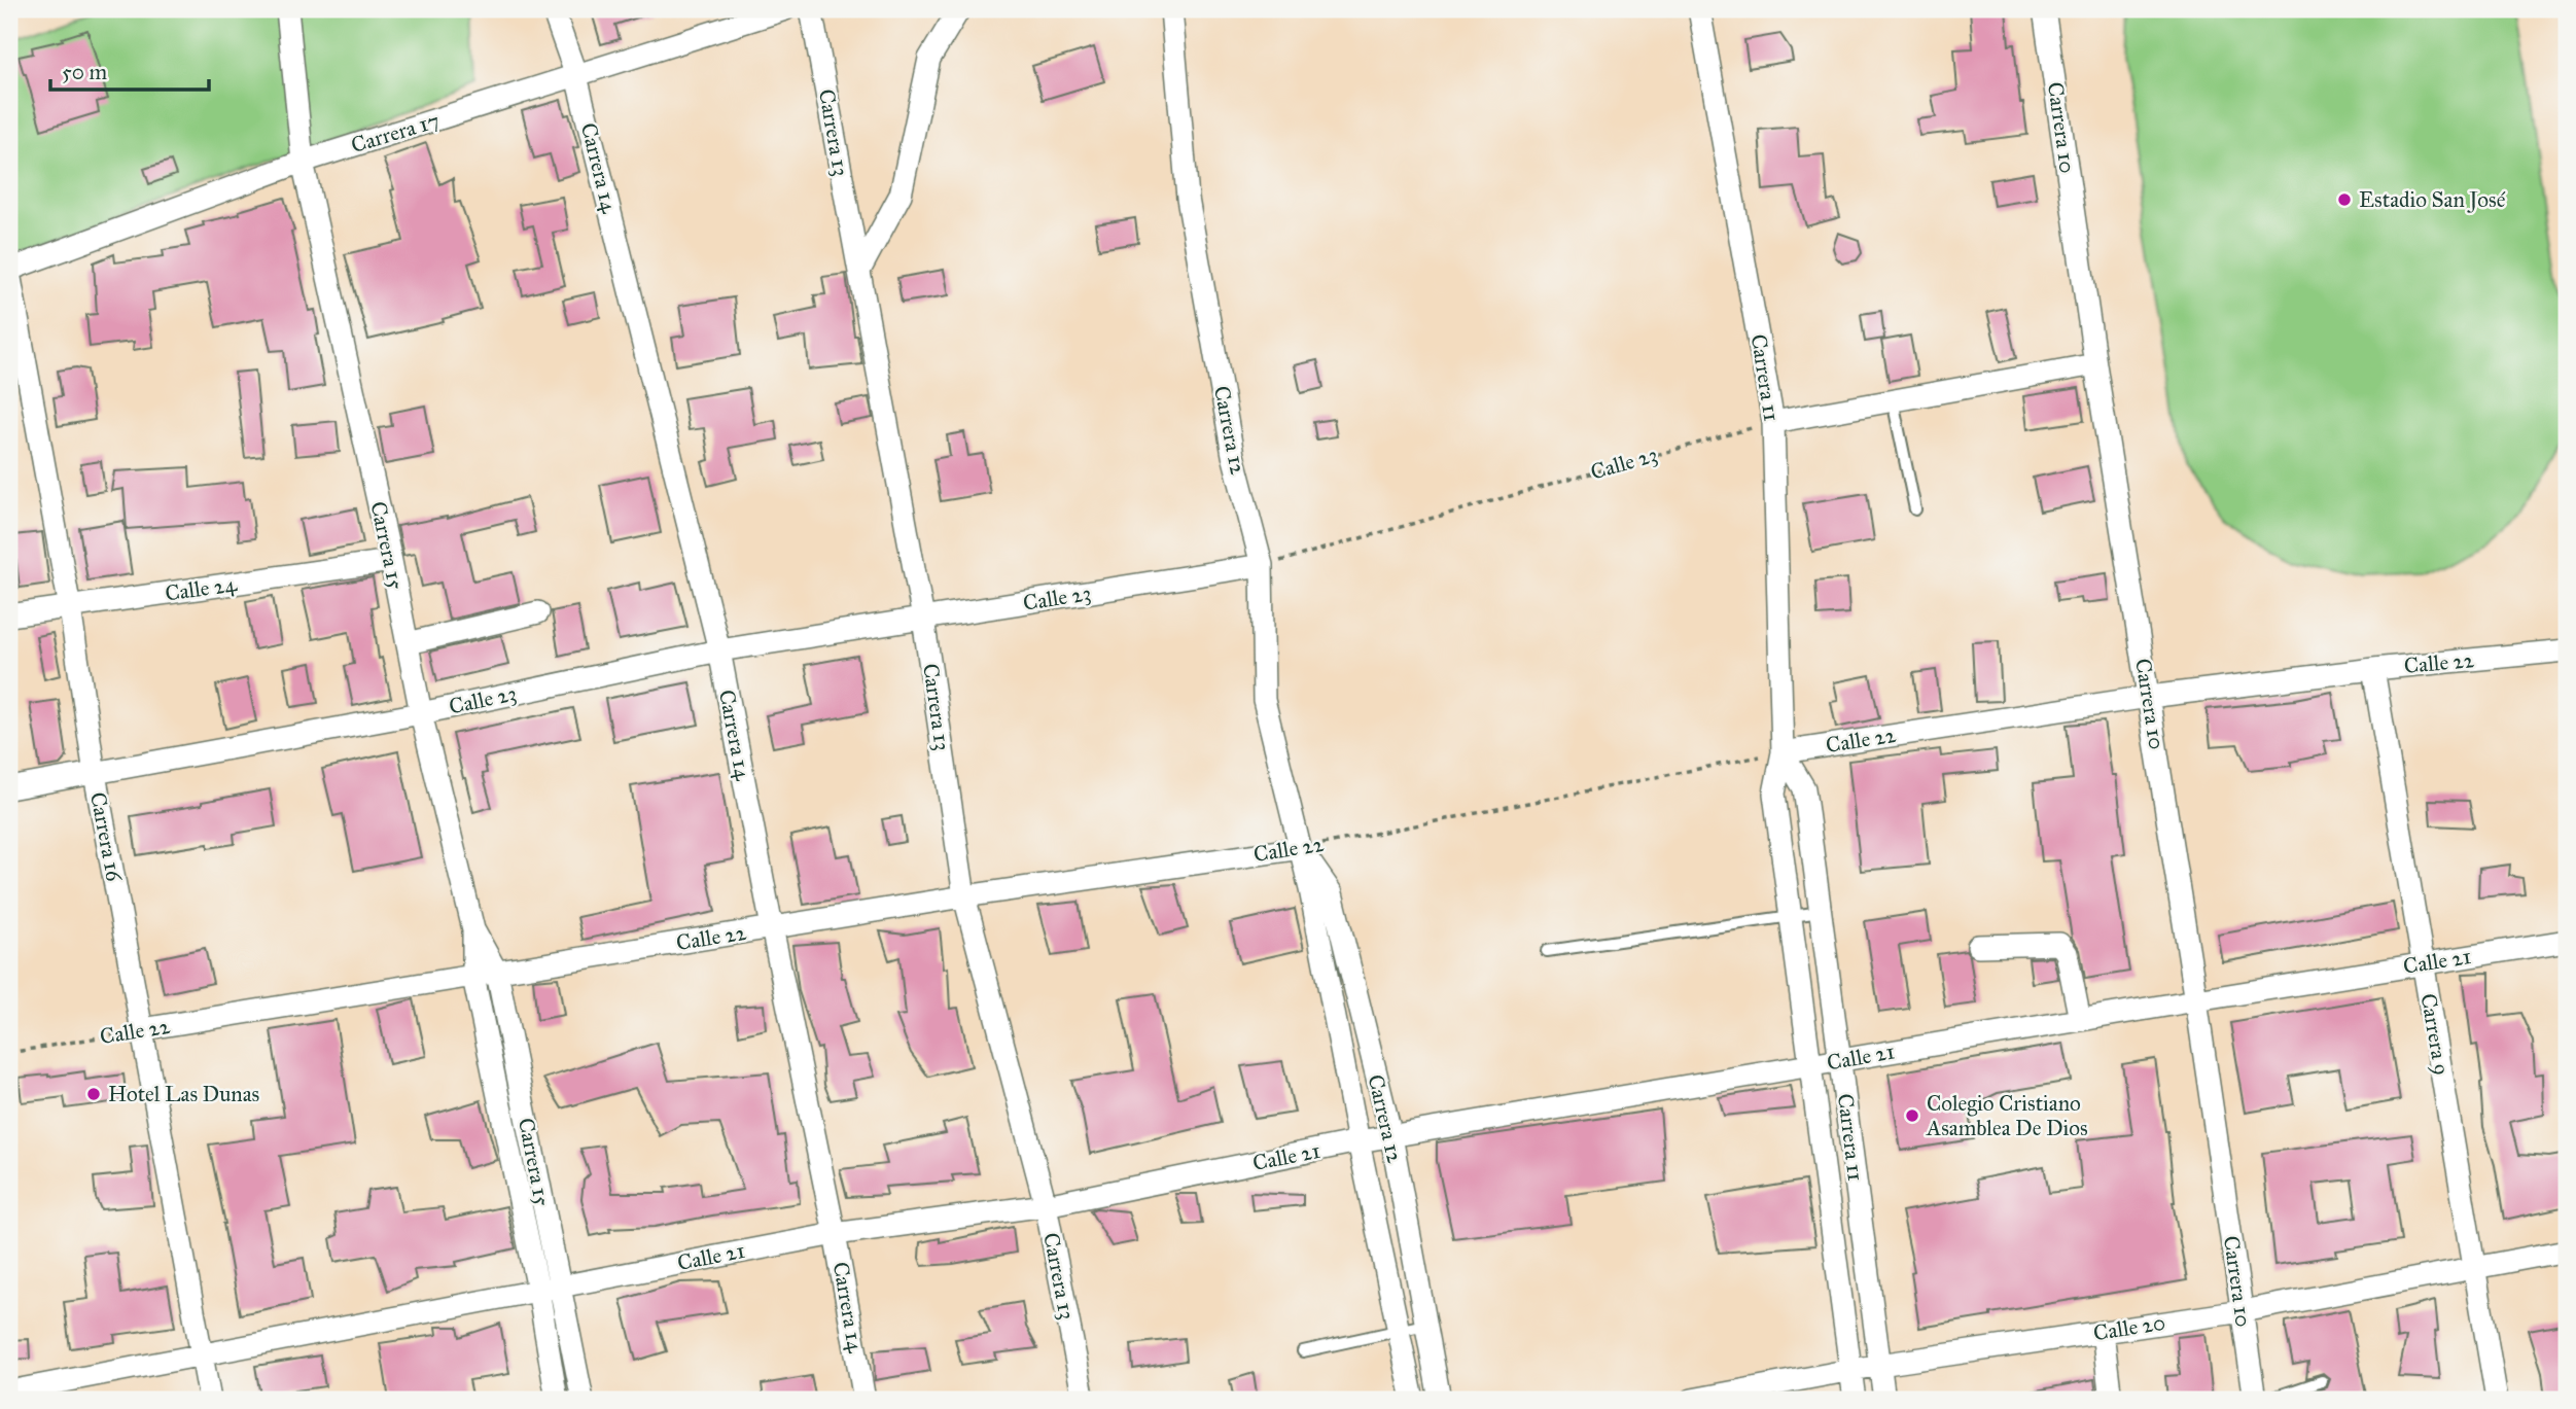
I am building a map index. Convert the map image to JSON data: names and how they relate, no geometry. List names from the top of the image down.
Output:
{
  "streets": {
    "street": [
      "Carrera 10",
      "Carrera 17",
      "Carrera 13",
      "Carrera 14",
      "Carrera 11",
      "Carrera 12",
      "Calle 23",
      "Carrera 15",
      "Calle 24",
      "Calle 22",
      "Carrera 16",
      "Calle 21",
      "Carrera 9",
      "Calle 20"
    ]
  },
  "crossings": [
    ["Carrera 10", "Calle 22"],
    ["Carrera 10", "Calle 21"],
    ["Carrera 10", "Calle 20"],
    ["Carrera 17", "Carrera 14"],
    ["Carrera 17", "Carrera 15"],
    ["Carrera 17", "Carrera 16"],
    ["Carrera 13", "Calle 23"],
    ["Carrera 13", "Calle 22"],
    ["Carrera 13", "Calle 21"],
    ["Carrera 14", "Calle 23"],
    ["Carrera 14", "Calle 22"],
    ["Carrera 14", "Calle 21"],
    ["Carrera 11", "Calle 23"],
    ["Carrera 11", "Calle 22"],
    ["Carrera 11", "Calle 21"],
    ["Carrera 11", "Calle 20"],
    ["Carrera 12", "Calle 23"],
    ["Carrera 12", "Calle 22"],
    ["Carrera 12", "Calle 21"],
    ["Calle 23", "Carrera 15"],
    ["Calle 23", "Carrera 16"],
    ["Carrera 15", "Calle 24"],
    ["Carrera 15", "Calle 22"],
    ["Carrera 15", "Calle 21"],
    ["Calle 24", "Carrera 16"],
    ["Calle 22", "Carrera 16"],
    ["Calle 22", "Carrera 9"],
    ["Carrera 16", "Calle 21"],
    ["Calle 21", "Carrera 9"],
    ["Carrera 9", "Calle 20"]
  ],
  "places": ["Estadio San José", "Hotel Las Dunas", "Colegio Cristiano Asamblea De Dios"],
  "scale_bar": "50 m"
}
